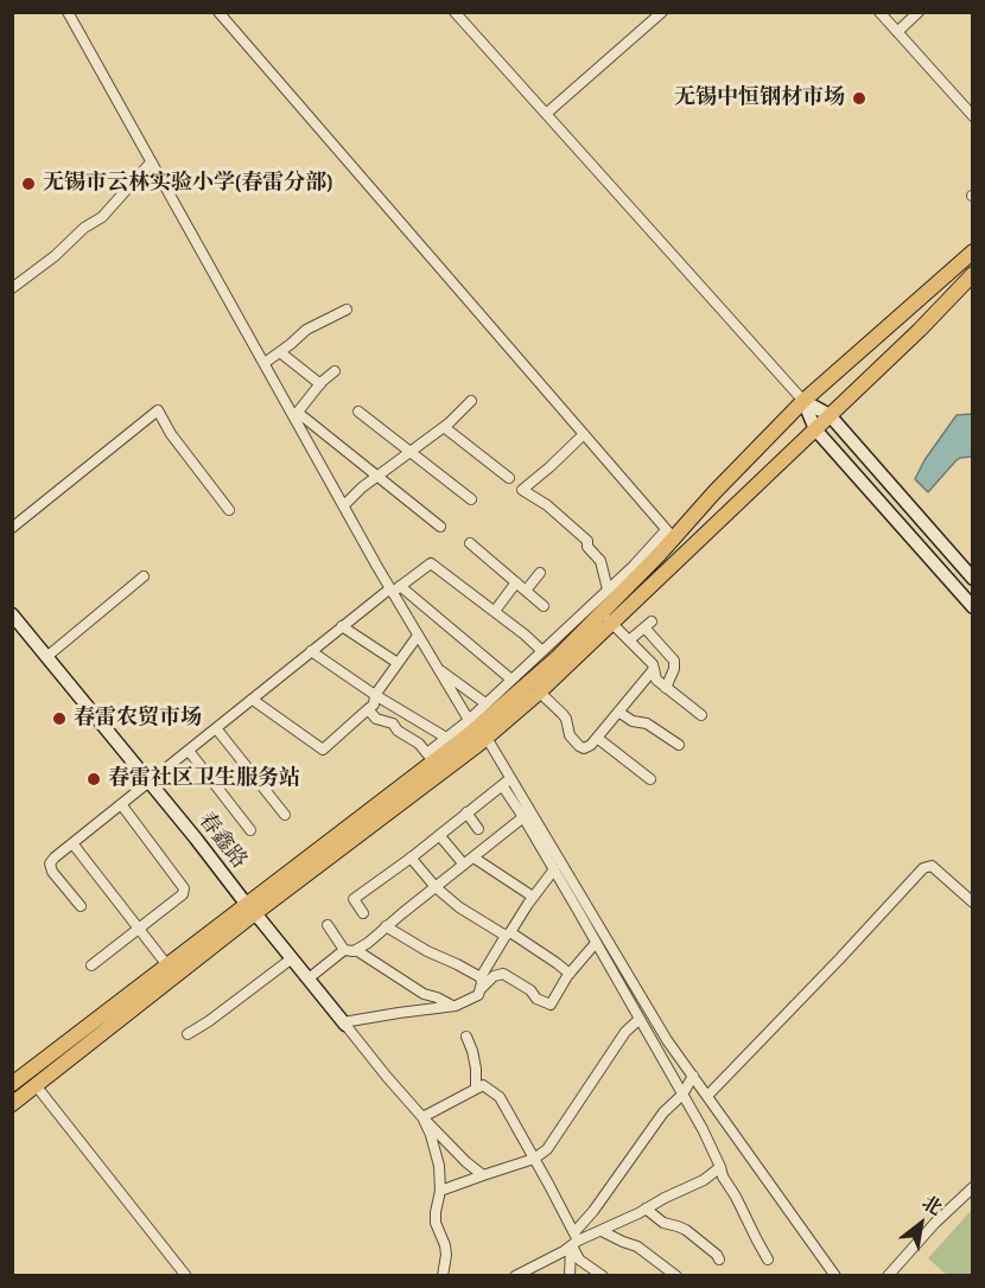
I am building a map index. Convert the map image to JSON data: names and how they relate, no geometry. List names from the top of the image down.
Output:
{
  "streets": {
    "main road": ["春鑫路"]
  },
  "places": [
    "无锡中恒钢材市场",
    "无锡市云林实验小学(春雷分部)",
    "春雷农贸市场",
    "春雷社区卫生服务站"
  ],
  "north": "top right"
}
